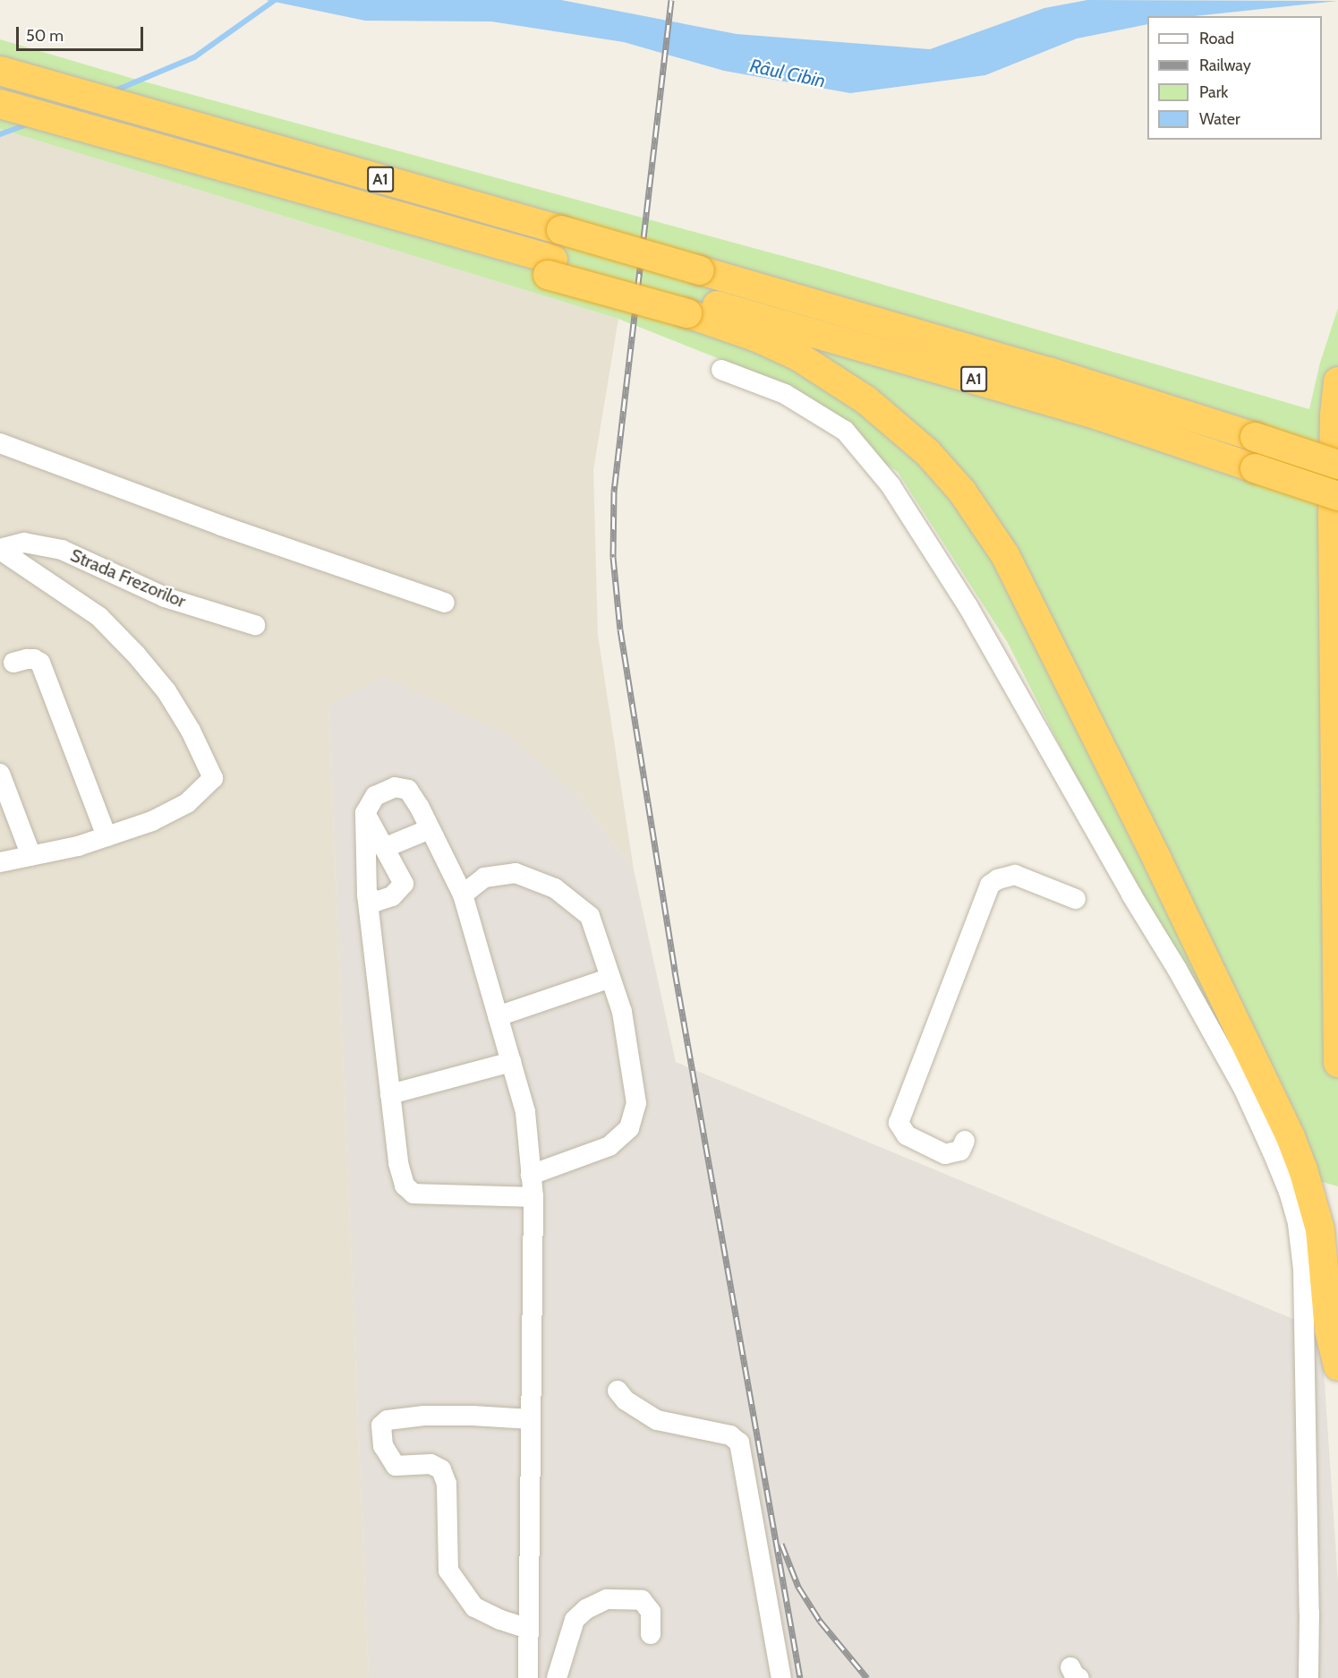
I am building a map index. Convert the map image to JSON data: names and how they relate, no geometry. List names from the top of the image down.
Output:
{
  "streets": {
    "highway": ["A1"],
    "street": ["Strada Frezorilor"]
  },
  "water": ["Râul Cibin"],
  "legend": [
    "Road",
    "Railway",
    "Park",
    "Water"
  ],
  "scale_bar": "50 m"
}
